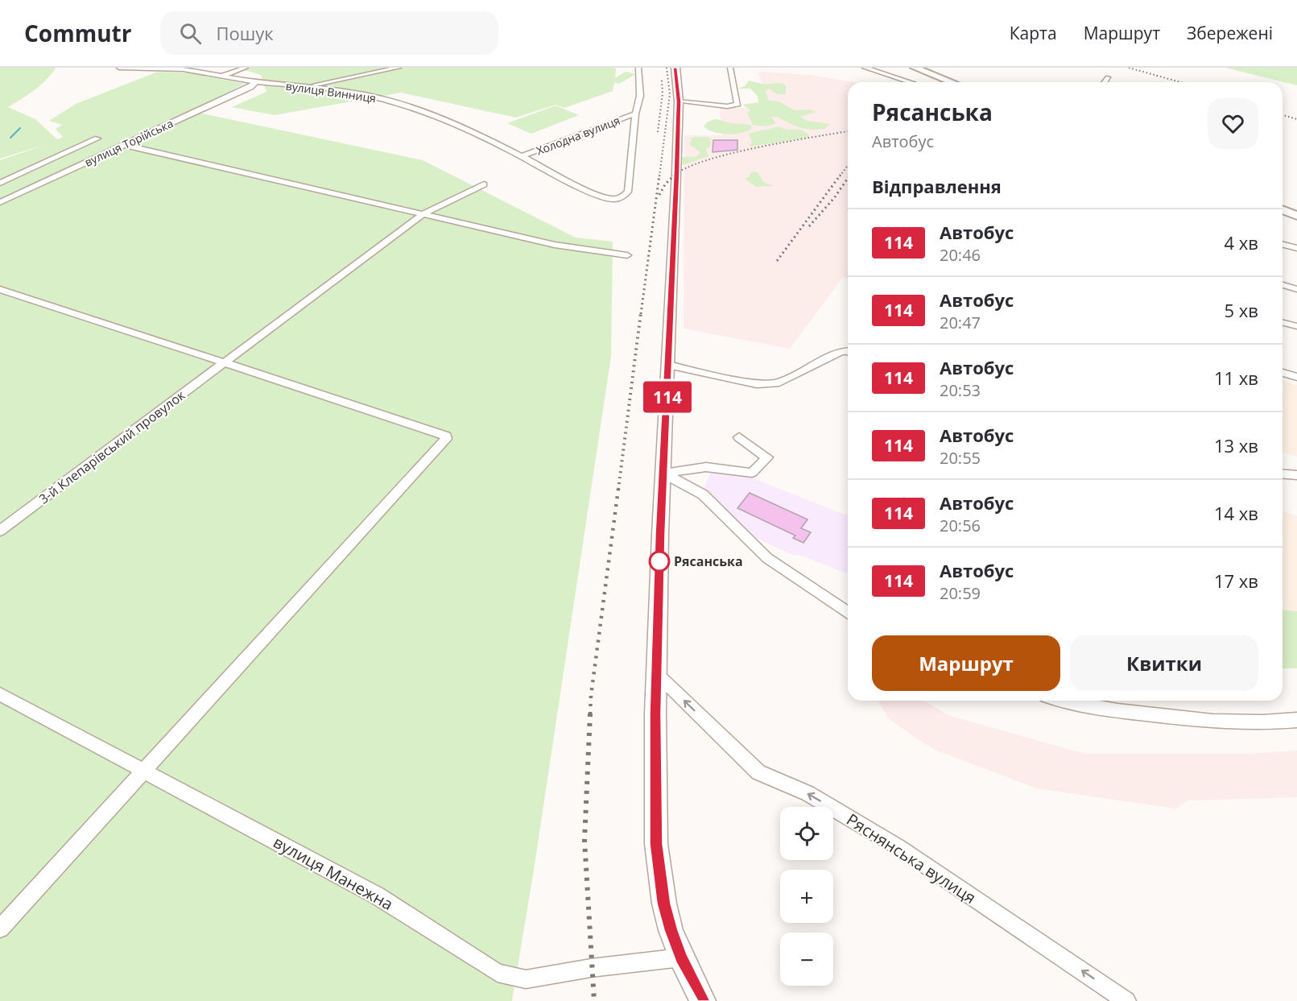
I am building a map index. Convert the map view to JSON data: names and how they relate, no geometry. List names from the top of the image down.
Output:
{
  "streets": {
    "street": [
      "вулиця Винниця",
      "Холодна вулиця",
      "вулиця Торійська",
      "3-й Клепарівський провулок",
      "Ряснянська вулиця",
      "вулиця Манежна"
    ]
  },
  "crossings": [
    ["вулиця Винниця", "Холодна вулиця"],
    ["вулиця Винниця", "вулиця Торійська"]
  ],
  "one_way": ["Ряснянська вулиця"],
  "places": ["Рясанська"],
  "lines": ["bus line 114"],
  "page": {
    "header": "Commutr",
    "search": "Пошук",
    "nav": ["Карта", "Маршрут", "Збережені"],
    "on_map": "114",
    "heading": [
      ["Рясанська", "Автобус"],
      "Відправлення"
    ],
    "list": [
      {
        "mark": "114",
        "name": "Автобус",
        "note": "20:46",
        "value": "4 хв"
      },
      {
        "mark": "114",
        "name": "Автобус",
        "note": "20:47",
        "value": "5 хв"
      },
      {
        "mark": "114",
        "name": "Автобус",
        "note": "20:53",
        "value": "11 хв"
      },
      {
        "mark": "114",
        "name": "Автобус",
        "note": "20:55",
        "value": "13 хв"
      },
      {
        "mark": "114",
        "name": "Автобус",
        "note": "20:56",
        "value": "14 хв"
      },
      {
        "mark": "114",
        "name": "Автобус",
        "note": "20:59",
        "value": "17 хв"
      }
    ],
    "buttons": ["Маршрут", "Квитки"],
    "map_buttons": ["+", "−"]
  }
}
